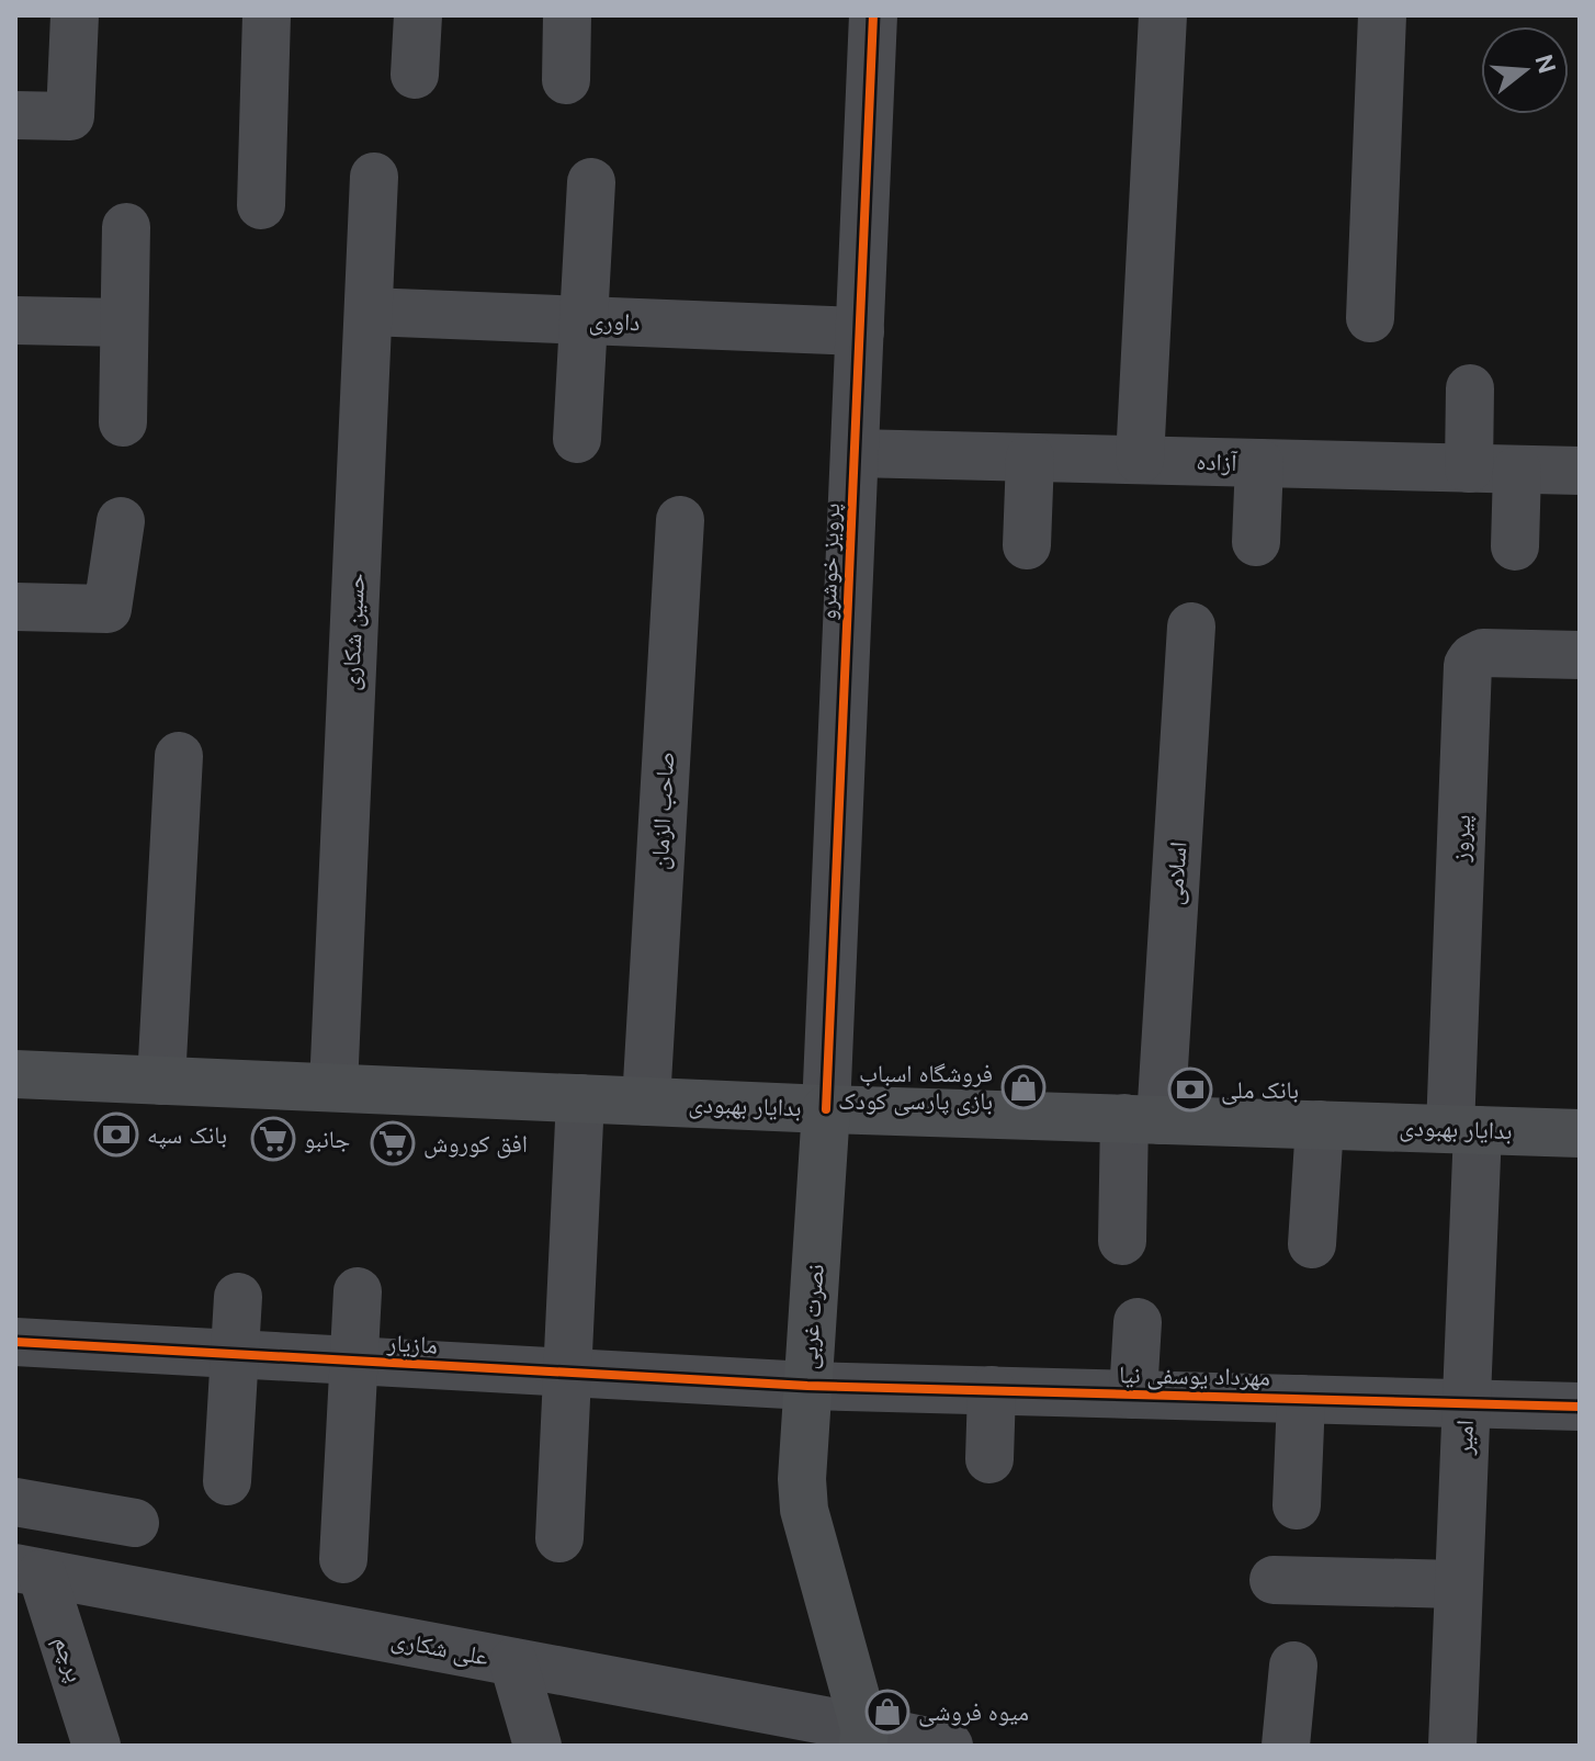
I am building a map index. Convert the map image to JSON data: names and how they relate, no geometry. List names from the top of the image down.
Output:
{
  "streets": {
    "main road": ["بدایار بهبودی", "نصرت غربی"],
    "street": [
      "داوری",
      "آزاده",
      "پرویز خوشرو",
      "حسین شکاری",
      "صاحب الزمان",
      "پیروز",
      "اسلامی",
      "مازیار",
      "مهرداد یوسفی نیا",
      "امیر",
      "علی شکاری",
      "پرچم"
    ]
  },
  "crossings": [
    ["داوری", "پرویز خوشرو"],
    ["داوری", "حسین شکاری"],
    ["آزاده", "پرویز خوشرو"],
    ["پرویز خوشرو", "بدایار بهبودی"],
    ["پرویز خوشرو", "نصرت غربی"],
    ["حسین شکاری", "بدایار بهبودی"],
    ["صاحب الزمان", "بدایار بهبودی"],
    ["پیروز", "بدایار بهبودی"],
    ["پیروز", "امیر"],
    ["اسلامی", "بدایار بهبودی"],
    ["بدایار بهبودی", "نصرت غربی"],
    ["بدایار بهبودی", "امیر"],
    ["نصرت غربی", "مازیار"],
    ["نصرت غربی", "مهرداد یوسفی نیا"],
    ["نصرت غربی", "علی شکاری"],
    ["مازیار", "مهرداد یوسفی نیا"],
    ["مهرداد یوسفی نیا", "امیر"],
    ["علی شکاری", "پرچم"]
  ],
  "places": {
    "shop": ["فروشگاه اسباب بازی پارسی کودک", "میوه فروشی"],
    "bank": ["بانک ملی", "بانک سپه"],
    "supermarket": ["جانبو", "افق کوروش"]
  },
  "north": "right"
}
